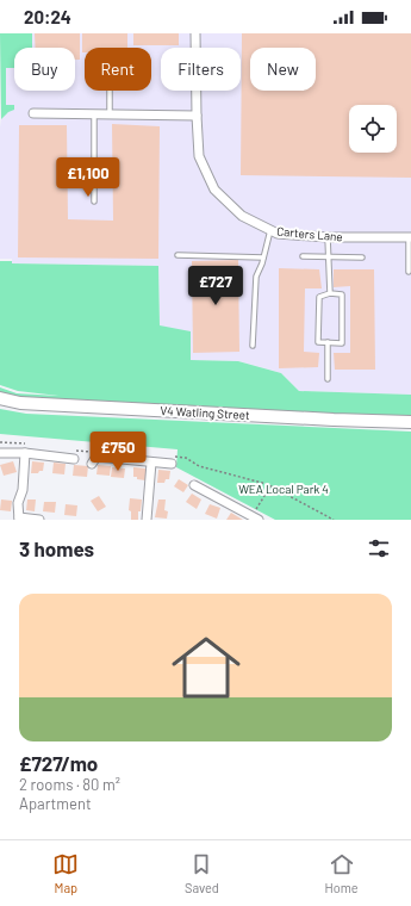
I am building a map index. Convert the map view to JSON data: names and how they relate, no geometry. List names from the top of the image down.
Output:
{
  "streets": {
    "street": ["Carters Lane", "V4 Watling Street"]
  },
  "parks": ["WEA Local Park 4"],
  "page": {
    "status": "20:24",
    "chip": [
      "Buy",
      "Rent",
      "Filters",
      "New"
    ],
    "price": ["£1,100", "£727", "£750"],
    "heading": "3 homes",
    "list": [
      {
        "name": "£727/mo",
        "note": "2 rooms · 80 m² · Apartment"
      }
    ],
    "tabs": ["Map", "Saved", "Home"]
  }
}
